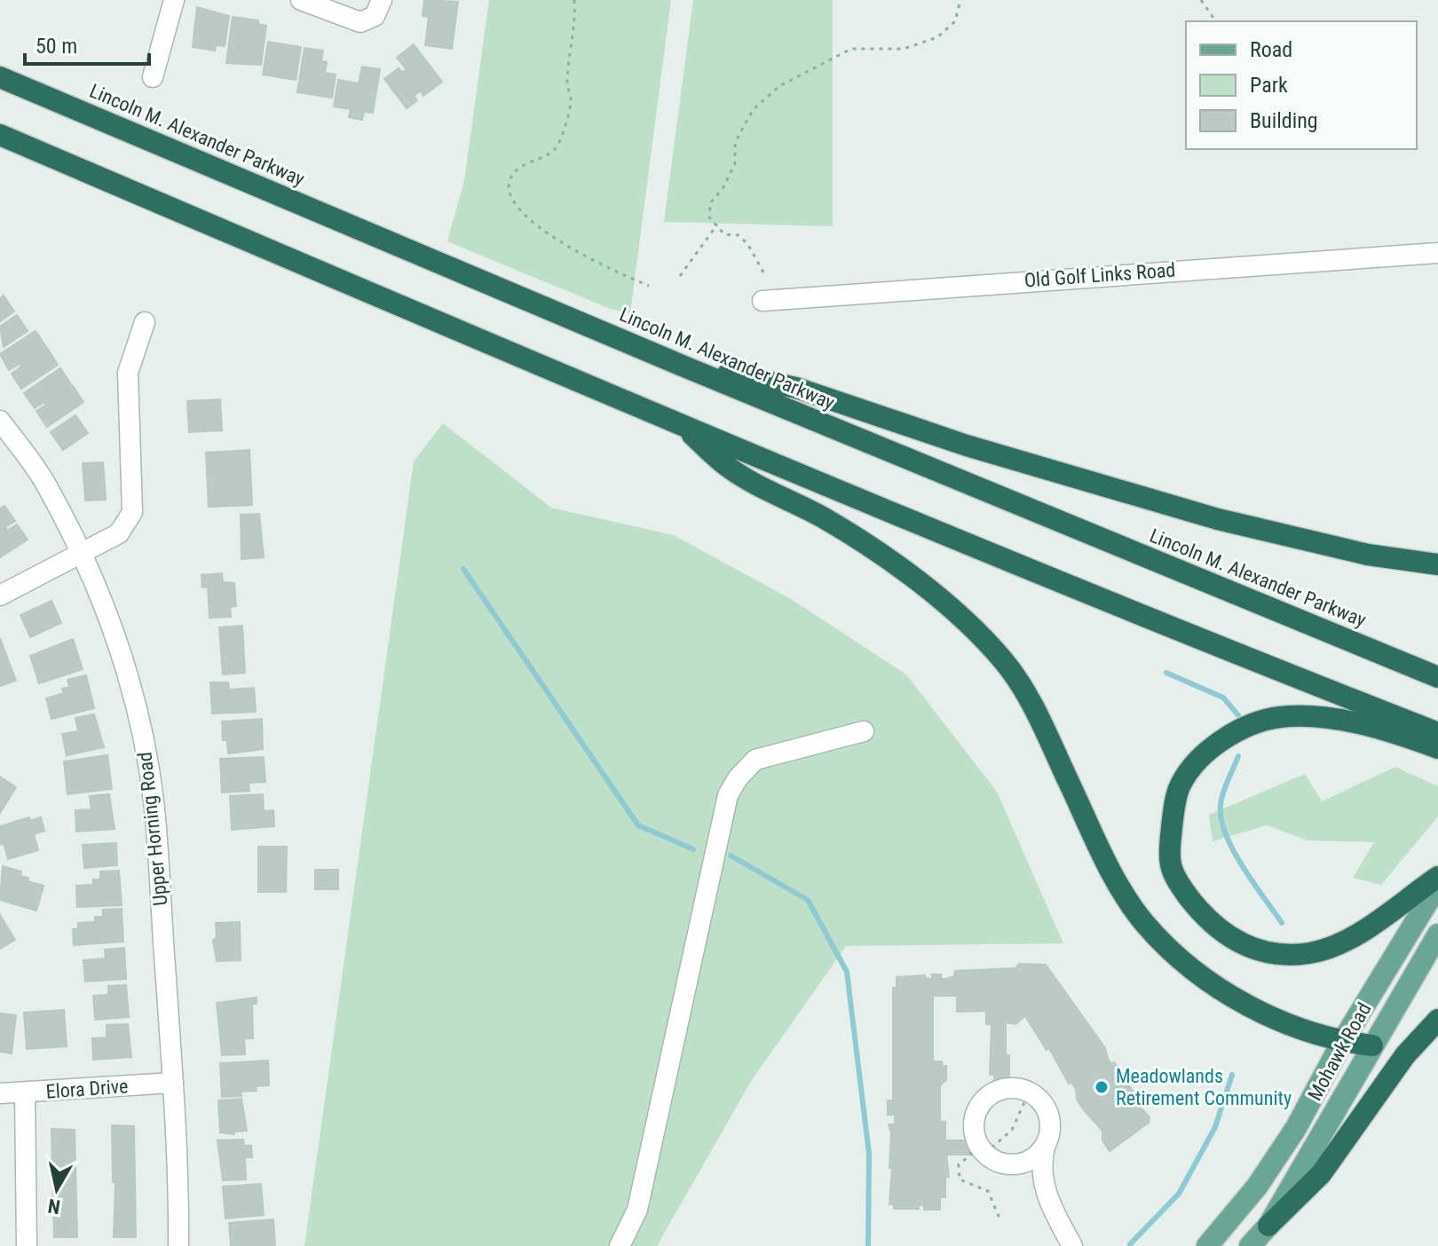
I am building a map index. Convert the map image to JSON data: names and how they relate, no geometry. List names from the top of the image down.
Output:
{
  "streets": {
    "highway": ["Lincoln M. Alexander Parkway"],
    "main road": ["Mohawk Road"],
    "street": ["Old Golf Links Road", "Upper Horning Road", "Elora Drive"]
  },
  "crossings": [
    ["Upper Horning Road", "Elora Drive"]
  ],
  "places": ["Meadowlands Retirement Community"],
  "legend": ["Road", "Park", "Building"],
  "scale_bar": "50 m",
  "north": "bottom"
}
